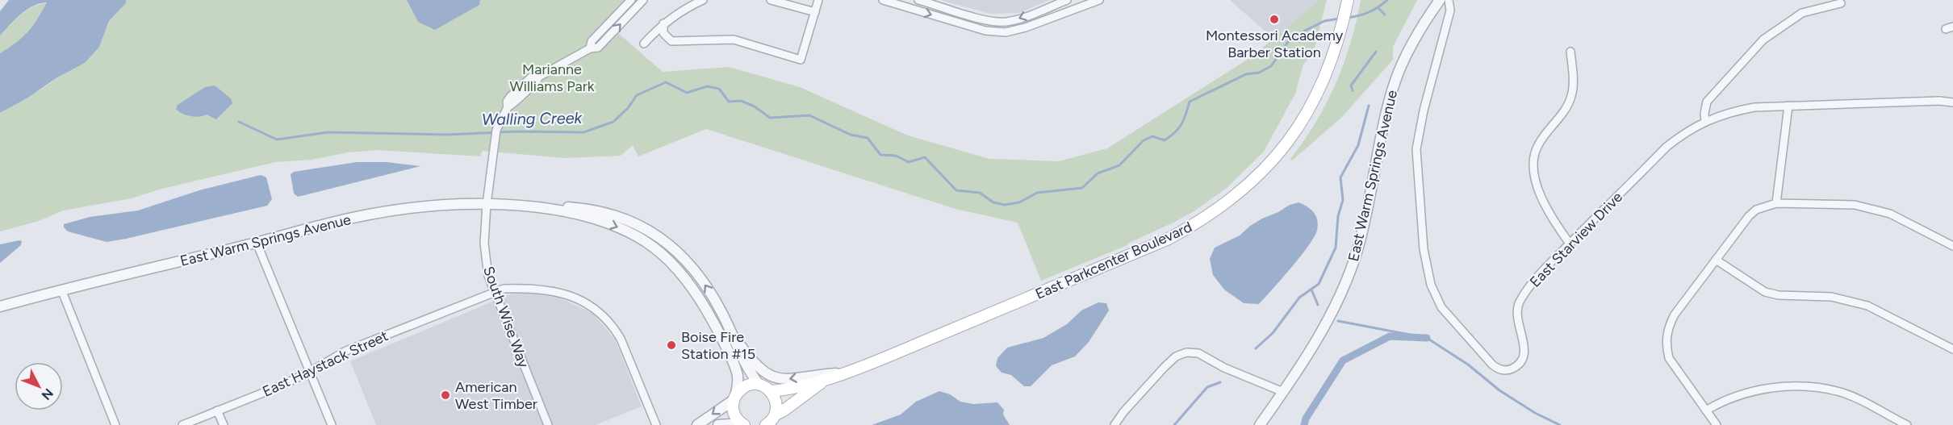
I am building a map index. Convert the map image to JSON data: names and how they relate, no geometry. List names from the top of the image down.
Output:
{
  "streets": {
    "main road": ["East Parkcenter Boulevard"],
    "street": [
      "East Warm Springs Avenue",
      "East Starview Drive",
      "South Wise Way",
      "East Haystack Street"
    ]
  },
  "crossings": [
    ["East Warm Springs Avenue", "South Wise Way"],
    ["South Wise Way", "East Haystack Street"]
  ],
  "water": ["Walling Creek"],
  "parks": ["Marianne Williams Park"],
  "places": ["Montessori Academy Barber Station", "Boise Fire Station #15", "American West Timber"],
  "north": "bottom right"
}
